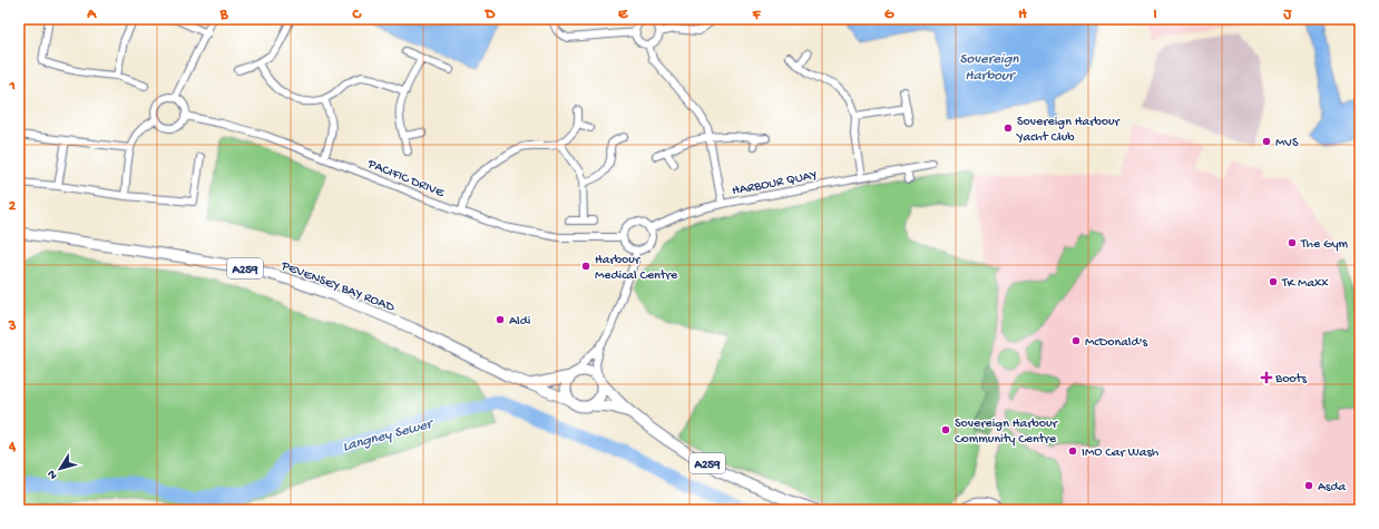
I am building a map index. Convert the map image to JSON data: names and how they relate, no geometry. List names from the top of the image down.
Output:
{
  "streets": {
    "main road": ["A259", "PEVENSEY BAY ROAD"],
    "street": ["PACIFIC DRIVE", "HARBOUR QUAY"]
  },
  "crossings": [
    ["PACIFIC DRIVE", "HARBOUR QUAY"],
    ["A259", "PEVENSEY BAY ROAD"]
  ],
  "water": ["Sovereign Harbour", "Langney Sewer"],
  "places": {
    "other": [
      "Sovereign Harbour Yacht Club",
      "MVS",
      "The Gym",
      "Harbour Medical Centre",
      "TK Maxx",
      "Aldi",
      "McDonald's",
      "Sovereign Harbour Community Centre",
      "IMO Car Wash",
      "Asda"
    ],
    "health": ["Boots"]
  },
  "north": "bottom left",
  "grid": {
    "columns": [
      "A",
      "B",
      "C",
      "D",
      "E",
      "F",
      "G",
      "H",
      "I",
      "J"
    ],
    "rows": [
      "1",
      "2",
      "3",
      "4"
    ]
  }
}
